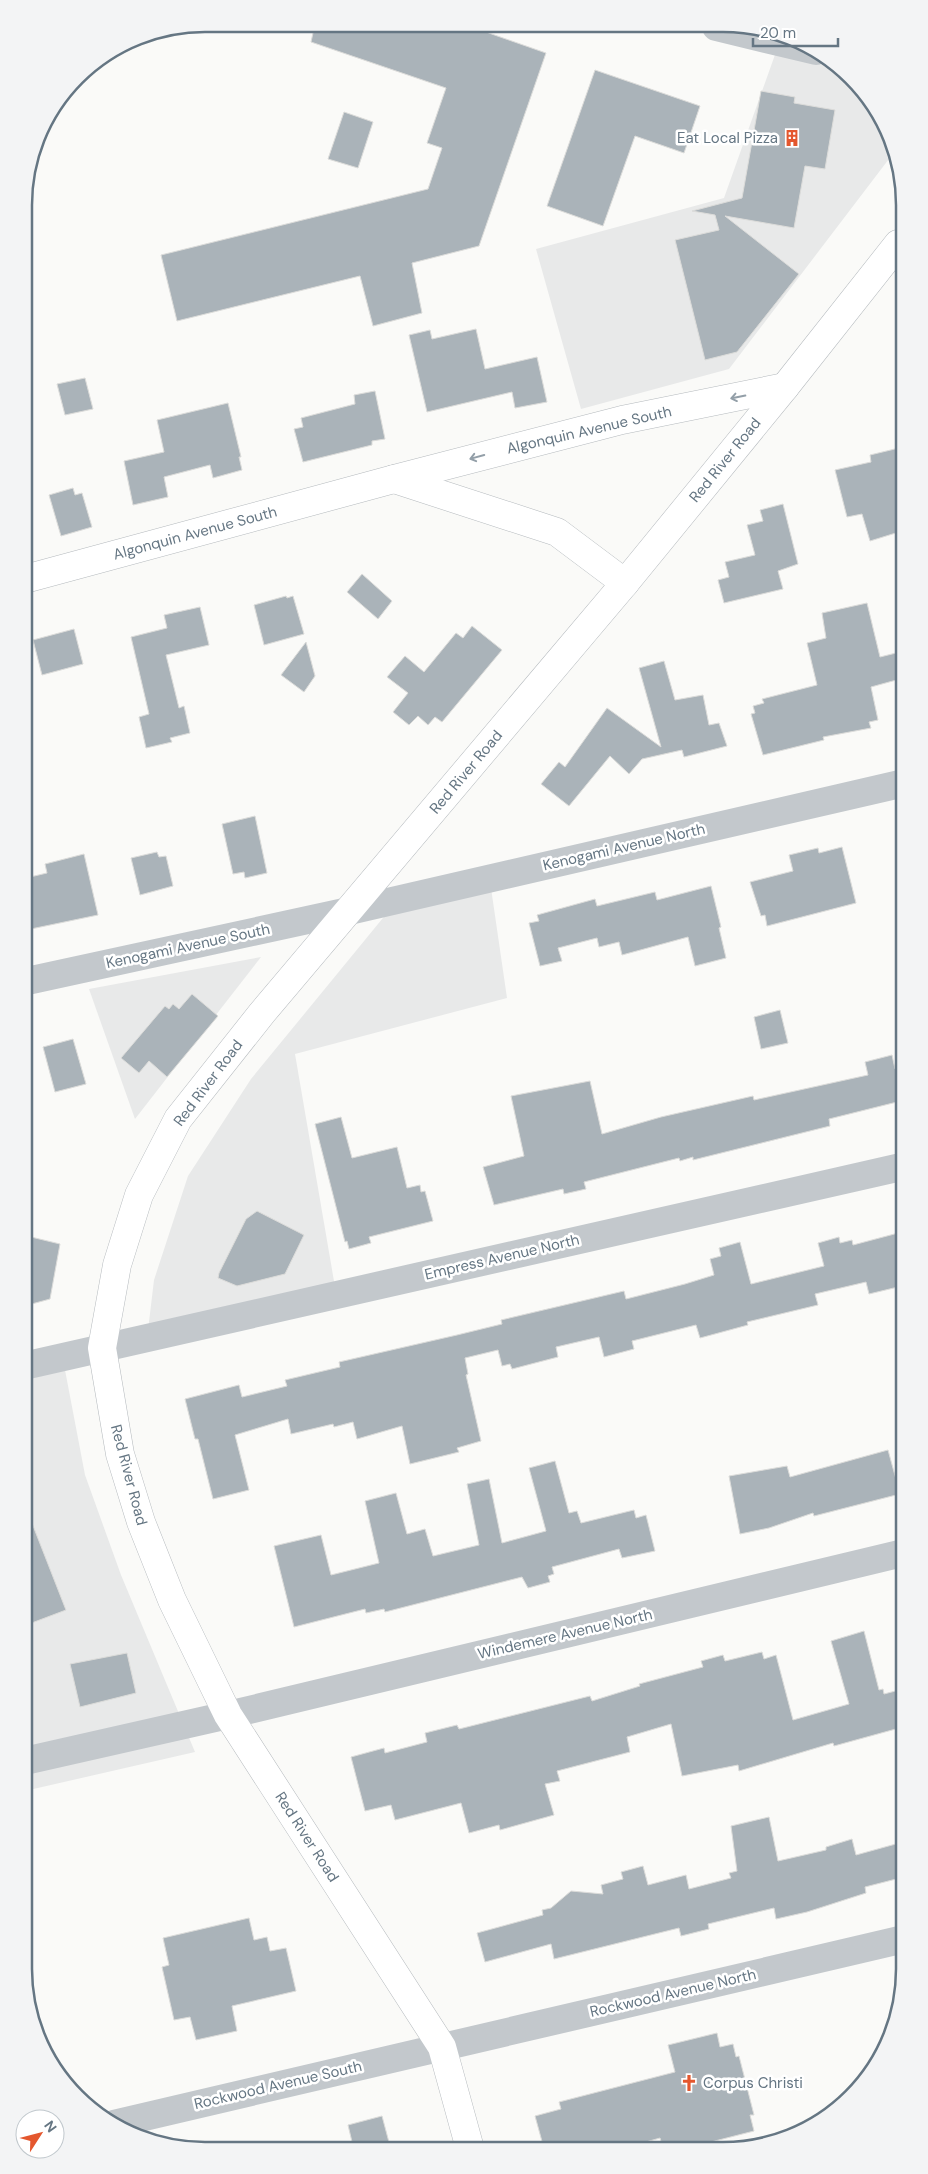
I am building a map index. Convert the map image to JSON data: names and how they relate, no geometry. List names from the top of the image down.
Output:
{
  "streets": {
    "main road": ["Algonquin Avenue South", "Red River Road"],
    "street": [
      "Kenogami Avenue North",
      "Kenogami Avenue South",
      "Empress Avenue North",
      "Windemere Avenue North",
      "Rockwood Avenue North",
      "Rockwood Avenue South"
    ]
  },
  "crossings": [
    ["Algonquin Avenue South", "Red River Road"],
    ["Red River Road", "Kenogami Avenue North"],
    ["Red River Road", "Kenogami Avenue South"],
    ["Red River Road", "Empress Avenue North"],
    ["Red River Road", "Windemere Avenue North"],
    ["Red River Road", "Rockwood Avenue North"],
    ["Red River Road", "Rockwood Avenue South"],
    ["Kenogami Avenue North", "Kenogami Avenue South"],
    ["Rockwood Avenue North", "Rockwood Avenue South"]
  ],
  "one_way": ["Algonquin Avenue South"],
  "places": {
    "building": ["Eat Local Pizza"],
    "church": ["Corpus Christi"]
  },
  "scale_bar": "20 m",
  "north": "top right"
}
